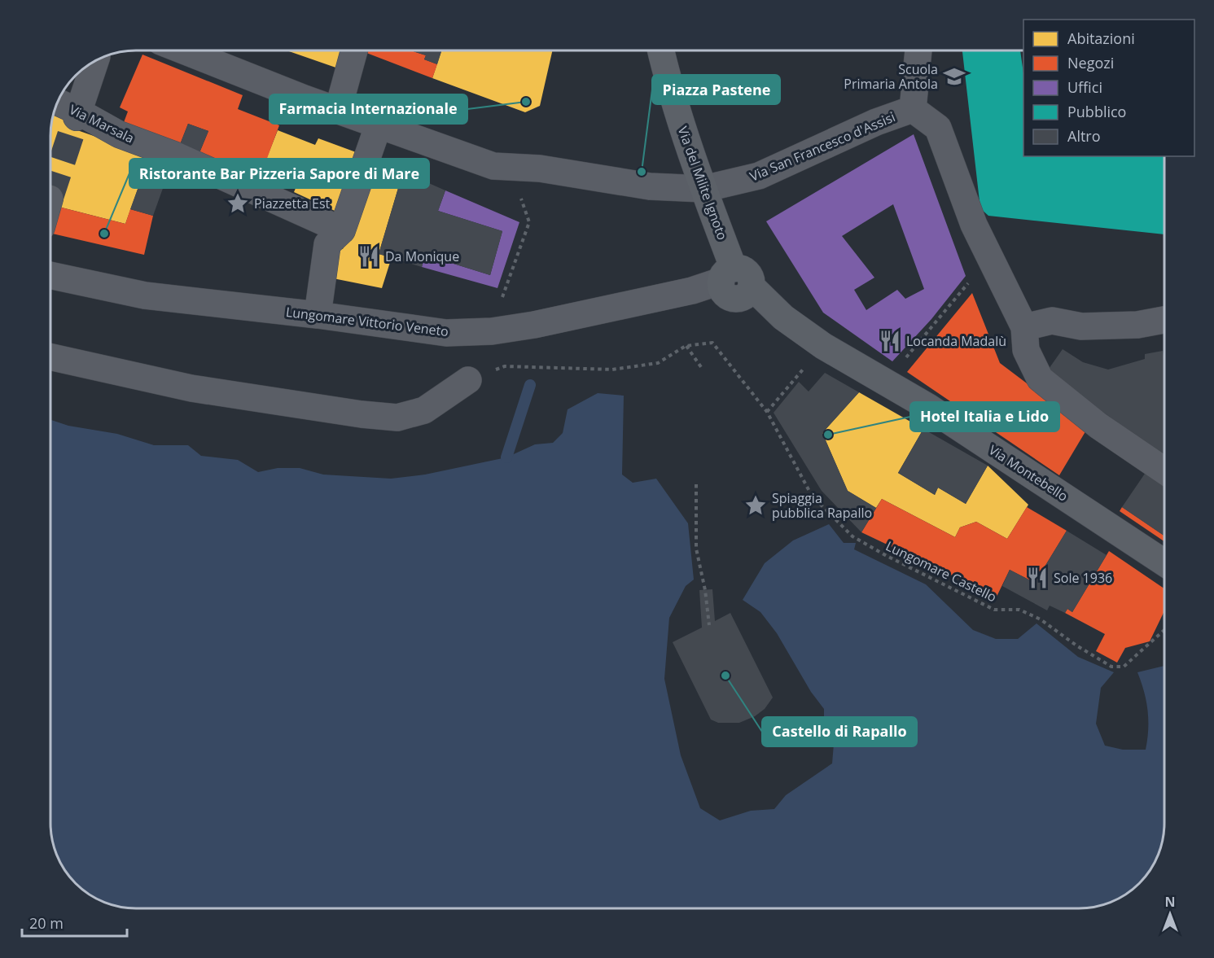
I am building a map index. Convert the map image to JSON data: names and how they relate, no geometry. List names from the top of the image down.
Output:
{
  "streets": {
    "main road": ["Via del Milite Ignoto", "Via Montebello"],
    "street": ["Via Marsala", "Via San Francesco d'Assisi", "Lungomare Vittorio Veneto"],
    "path": ["Lungomare Castello"]
  },
  "crossings": [
    ["Via San Francesco d'Assisi", "Via del Milite Ignoto"],
    ["Via del Milite Ignoto", "Lungomare Vittorio Veneto"],
    ["Via del Milite Ignoto", "Via Montebello"],
    ["Lungomare Vittorio Veneto", "Via Montebello"]
  ],
  "places": {
    "school or university": ["Scuola Primaria Antola"],
    "other": [
      "Farmacia Internazionale",
      "Piazza Pastene",
      "Ristorante Bar Pizzeria Sapore di Mare",
      "Hotel Italia e Lido",
      "Castello di Rapallo"
    ],
    "place": ["Piazzetta Est", "Spiaggia pubblica Rapallo"],
    "restaurant": ["Da Monique", "Locanda Madalù", "Sole 1936"]
  },
  "legend": [
    "Abitazioni",
    "Negozi",
    "Uffici",
    "Pubblico",
    "Altro"
  ],
  "scale_bar": "20 m",
  "north": "top"
}
